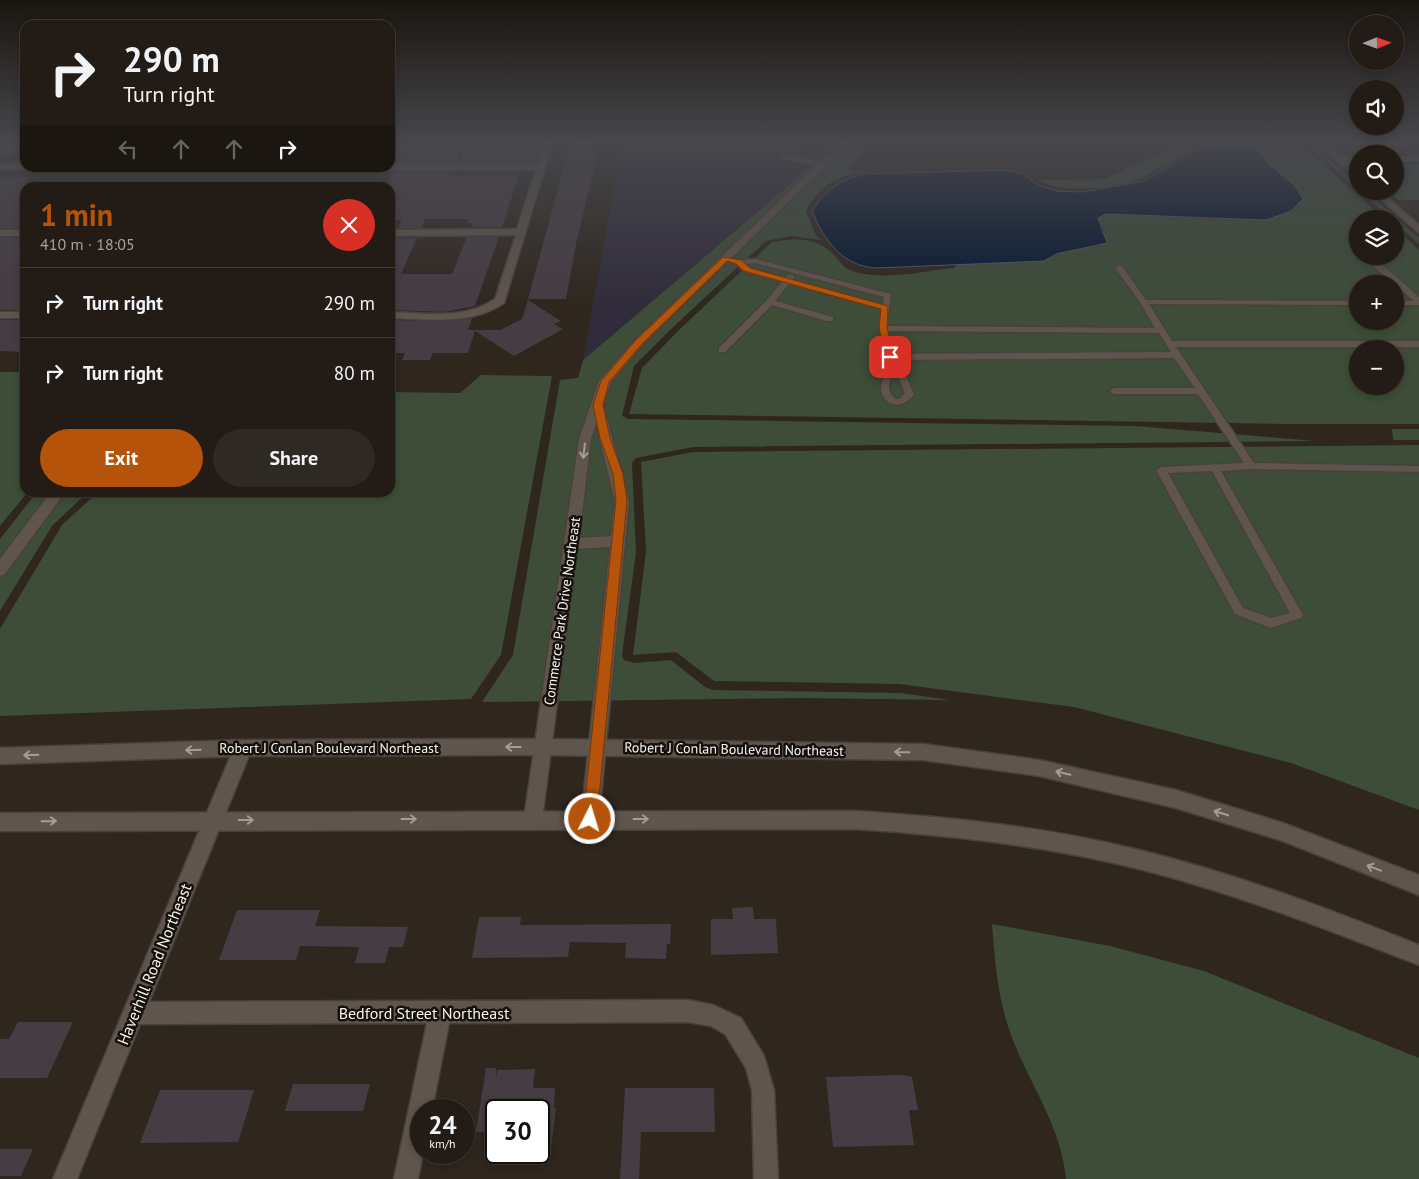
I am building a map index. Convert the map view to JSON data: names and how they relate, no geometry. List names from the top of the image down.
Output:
{
  "streets": {
    "street": [
      "Commerce Park Drive Northeast",
      "Robert J Conlan Boulevard Northeast",
      "Haverhill Road Northeast",
      "Bedford Street Northeast"
    ]
  },
  "crossings": [
    ["Commerce Park Drive Northeast", "Robert J Conlan Boulevard Northeast"],
    ["Robert J Conlan Boulevard Northeast", "Haverhill Road Northeast"],
    ["Haverhill Road Northeast", "Bedford Street Northeast"]
  ],
  "north": "right",
  "page": {
    "map_buttons": ["+", "−"],
    "turn": ["290 m", "Turn right"],
    "heading": ["1 min", "410 m · 18:05"],
    "list": [
      {
        "name": "Turn right",
        "value": "290 m"
      },
      {
        "name": "Turn right",
        "value": "80 m"
      }
    ],
    "buttons": ["Exit", "Share"],
    "speed": "24 km/h",
    "limit": "30"
  }
}
